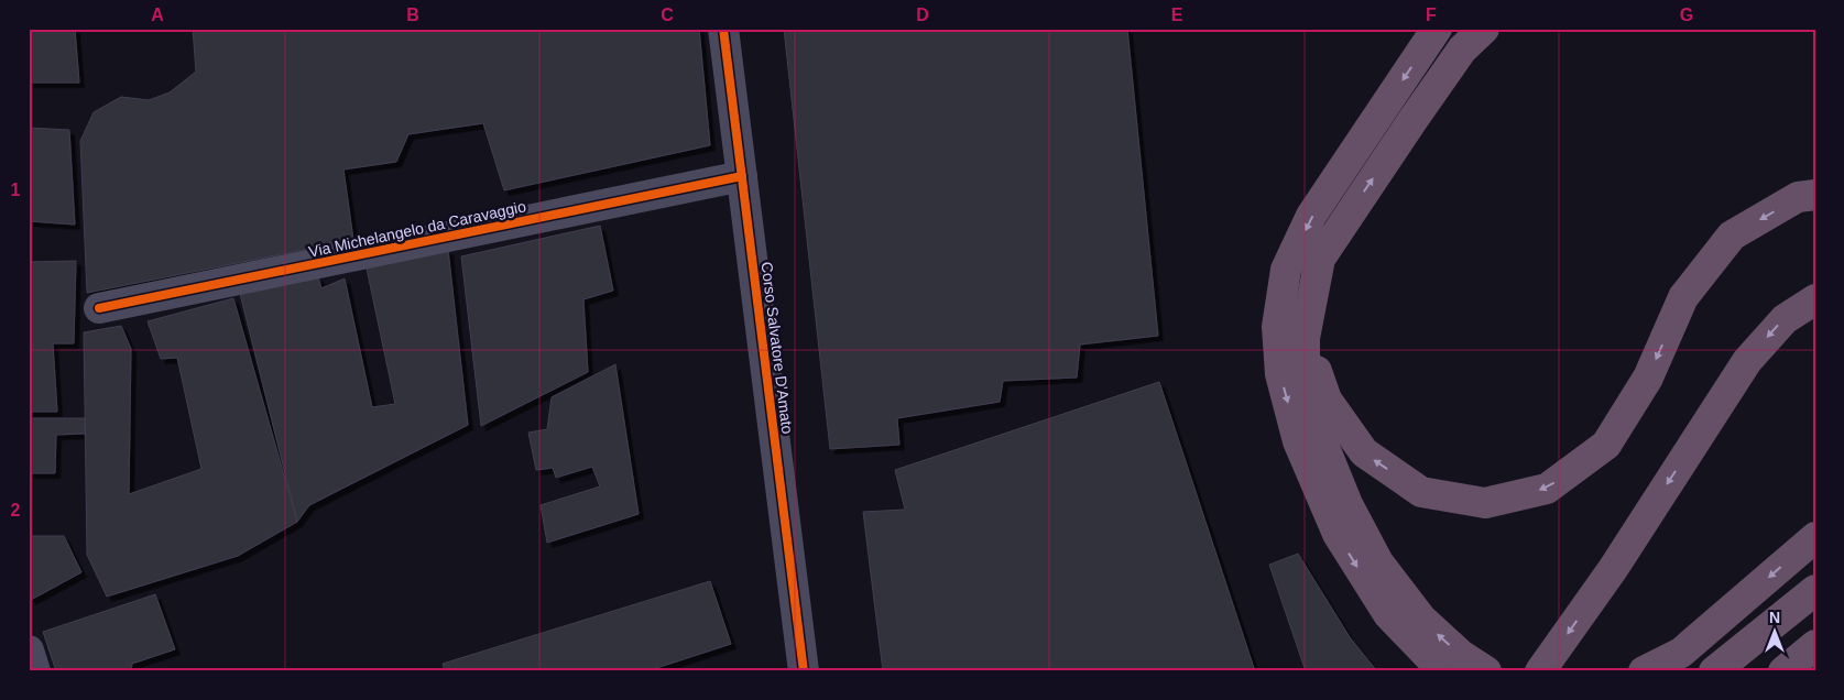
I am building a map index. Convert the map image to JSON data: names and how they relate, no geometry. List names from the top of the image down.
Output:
{
  "streets": {
    "street": ["Via Michelangelo da Caravaggio", "Corso Salvatore D'Amato"]
  },
  "crossings": [
    ["Via Michelangelo da Caravaggio", "Corso Salvatore D'Amato"]
  ],
  "north": "top",
  "grid": {
    "columns": [
      "A",
      "B",
      "C",
      "D",
      "E",
      "F",
      "G"
    ],
    "rows": ["1", "2"]
  }
}
